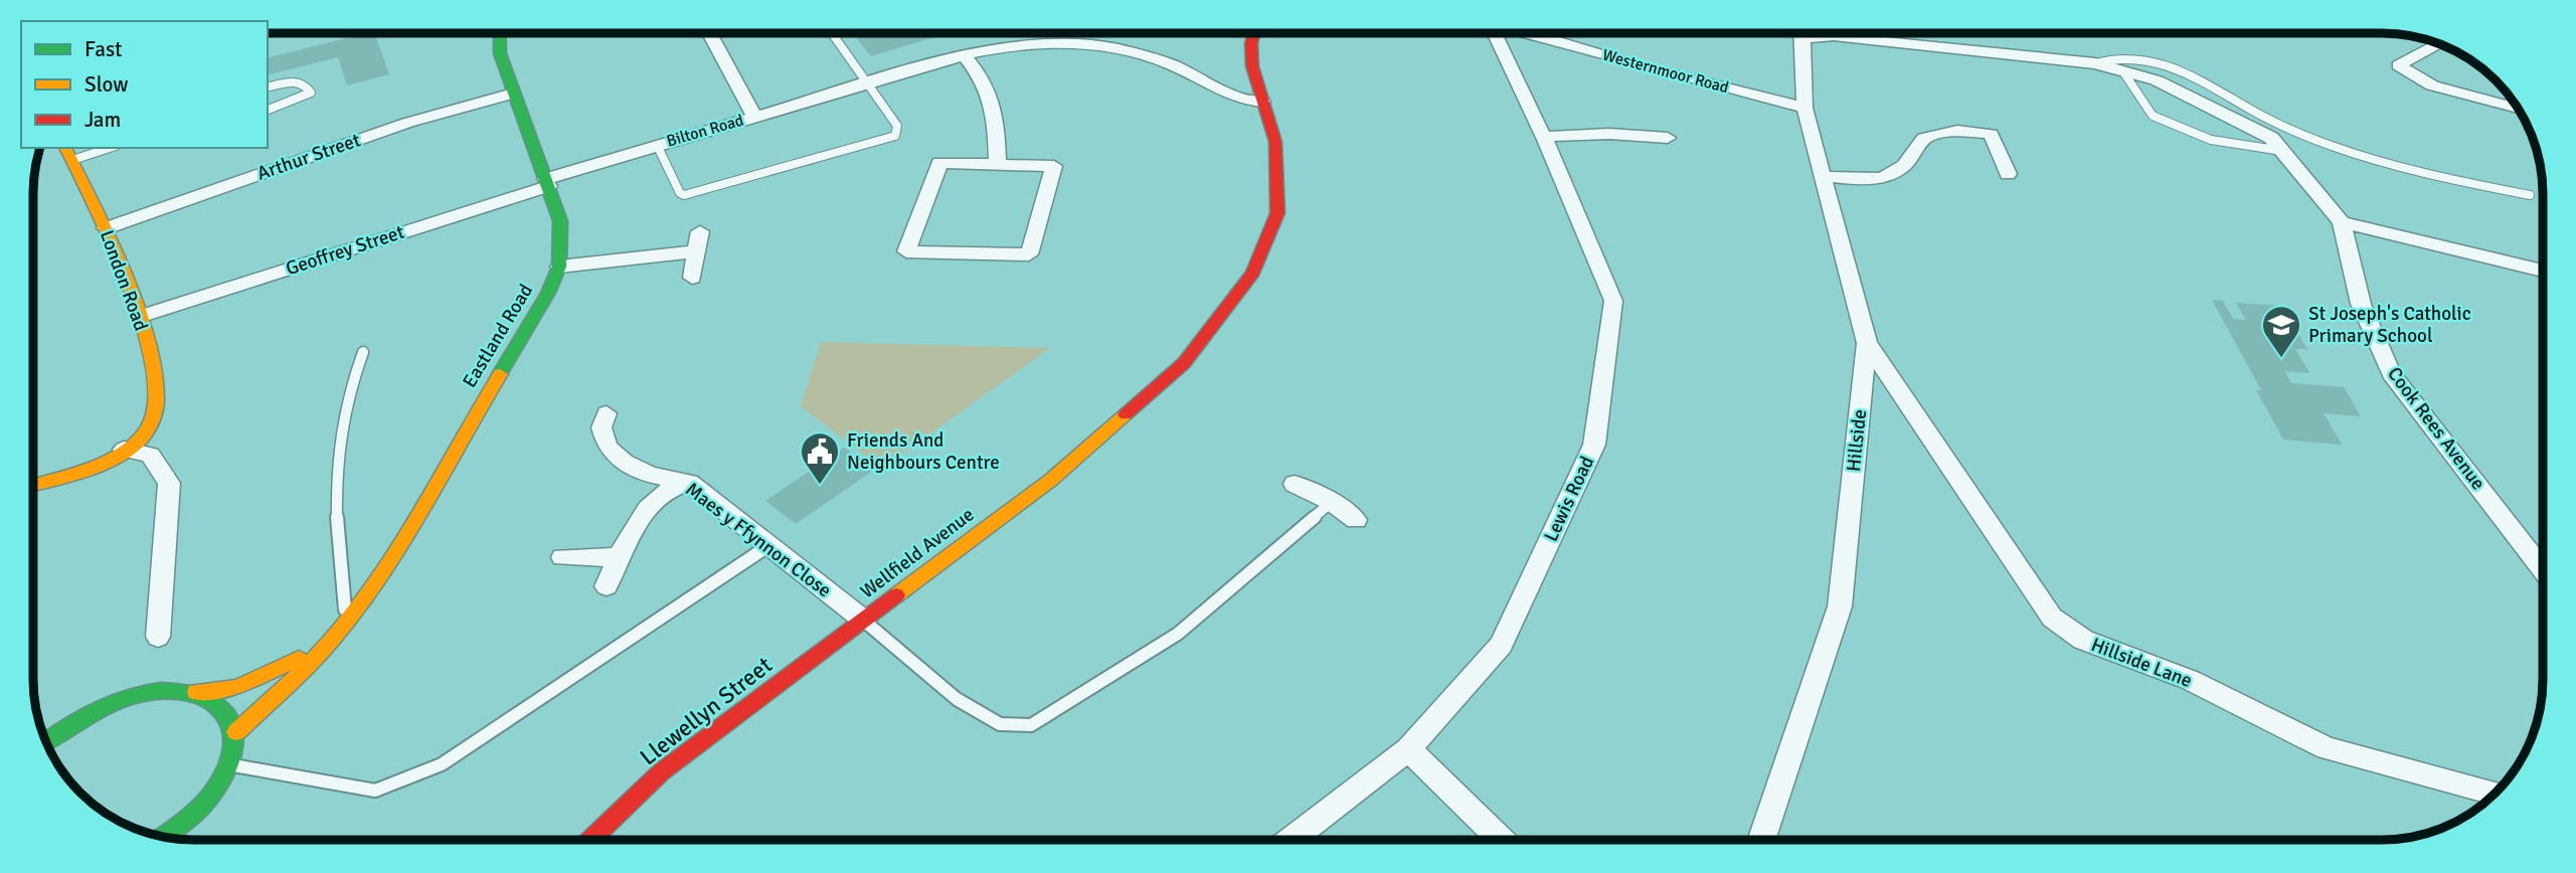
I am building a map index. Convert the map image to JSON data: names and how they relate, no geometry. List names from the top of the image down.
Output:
{
  "streets": {
    "street": [
      "Westernmoor Road",
      "Bilton Road",
      "Arthur Street",
      "Geoffrey Street",
      "London Road",
      "Eastland Road",
      "Cook Rees Avenue",
      "Hillside",
      "Lewis Road",
      "Maes y Ffynnon Close",
      "Wellfield Avenue",
      "Hillside Lane",
      "Llewellyn Street"
    ]
  },
  "crossings": [
    ["Westernmoor Road", "Hillside"],
    ["Bilton Road", "Geoffrey Street"],
    ["Bilton Road", "Eastland Road"],
    ["Arthur Street", "London Road"],
    ["Arthur Street", "Eastland Road"],
    ["Geoffrey Street", "London Road"],
    ["Geoffrey Street", "Eastland Road"],
    ["Hillside", "Hillside Lane"],
    ["Maes y Ffynnon Close", "Wellfield Avenue"],
    ["Maes y Ffynnon Close", "Llewellyn Street"],
    ["Wellfield Avenue", "Llewellyn Street"]
  ],
  "places": {
    "school or university": ["St Joseph's Catholic Primary School"],
    "public building": ["Friends And Neighbours Centre"]
  },
  "legend": ["Fast", "Slow", "Jam"]
}
